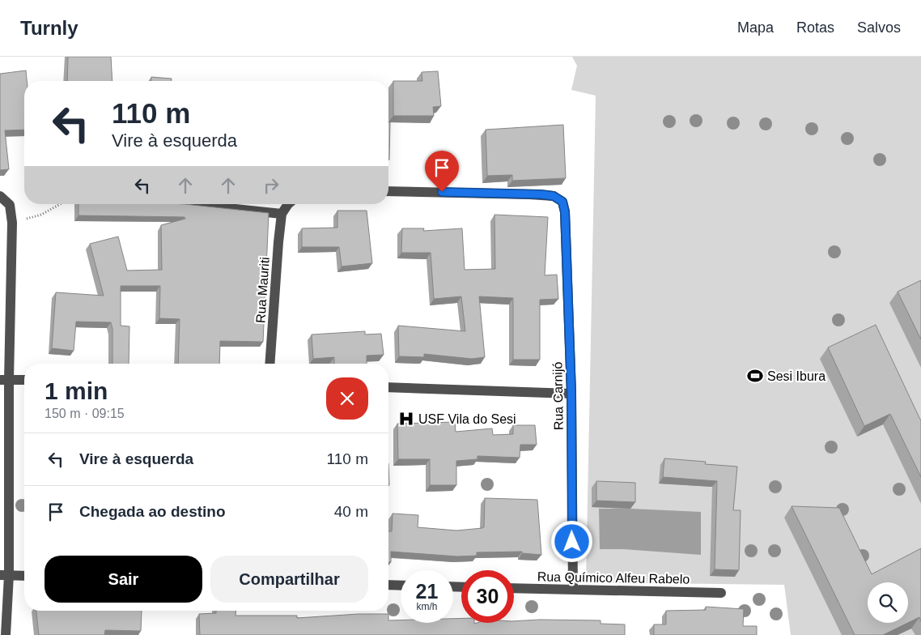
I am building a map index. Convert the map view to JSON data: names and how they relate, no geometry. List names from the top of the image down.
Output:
{
  "streets": {
    "street": ["Rua Mauriti", "Rua Carnijó", "Rua Químico Alfeu Rabelo"]
  },
  "crossings": [
    ["Rua Carnijó", "Rua Químico Alfeu Rabelo"]
  ],
  "places": {
    "sports": ["Sesi Ibura"],
    "hospital": ["USF Vila do Sesi"]
  },
  "page": {
    "header": "Turnly",
    "nav": ["Mapa", "Rotas", "Salvos"],
    "turn": ["110 m", "Vire à esquerda"],
    "heading": ["1 min", "150 m · 09:15"],
    "list": [
      {
        "name": "Vire à esquerda",
        "value": "110 m"
      },
      {
        "name": "Chegada ao destino",
        "value": "40 m"
      }
    ],
    "buttons": ["Sair", "Compartilhar"],
    "speed": "21 km/h",
    "limit": "30"
  }
}
